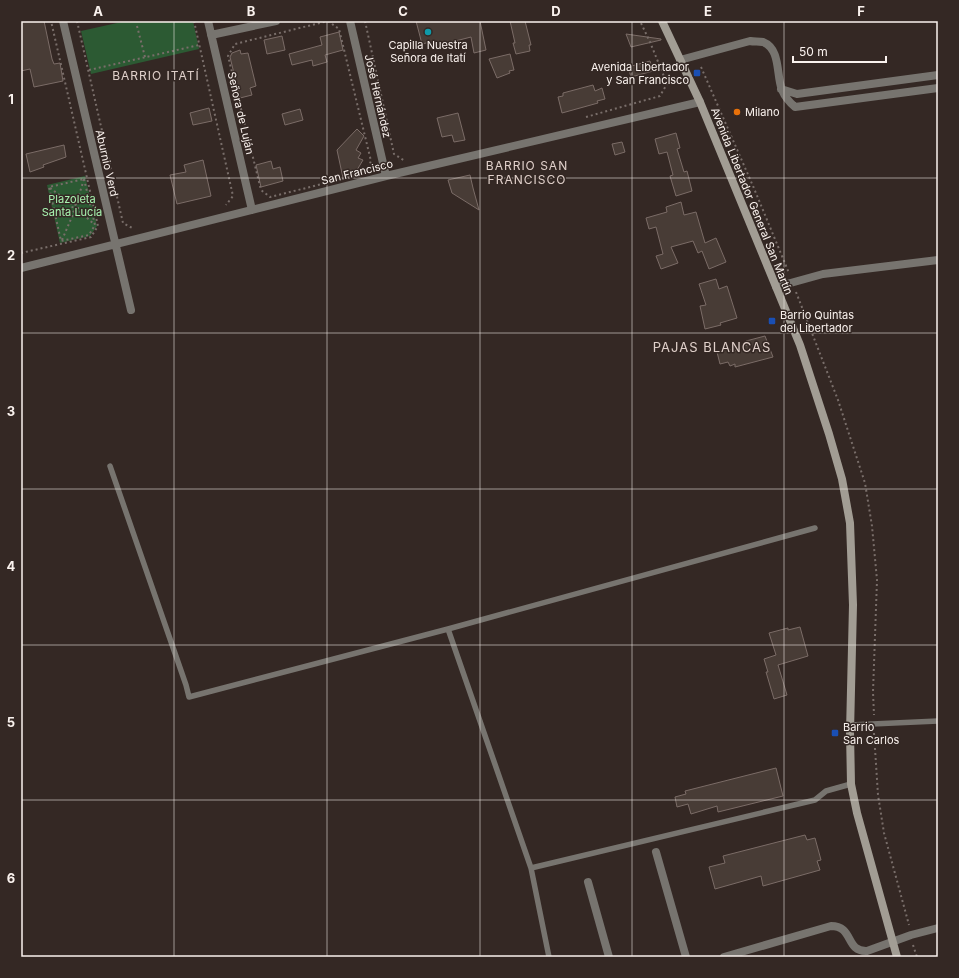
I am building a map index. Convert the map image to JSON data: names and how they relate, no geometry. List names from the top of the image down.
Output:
{
  "streets": {
    "main road": ["Avenida Libertador General San Martín"],
    "street": [
      "José Hernández",
      "Señora de Luján",
      "Aburnio Verd",
      "San Francisco"
    ]
  },
  "crossings": [
    ["José Hernández", "San Francisco"],
    ["Señora de Luján", "San Francisco"],
    ["Aburnio Verd", "San Francisco"],
    ["San Francisco", "Avenida Libertador General San Martín"]
  ],
  "districts": ["BARRIO ITATÍ", "BARRIO SAN FRANCISCO", "PAJAS BLANCAS"],
  "parks": ["Plazoleta Santa Lucía"],
  "places": {
    "other": ["Capilla Nuestra Señora de Itatí", "Milano"],
    "transit": ["Avenida Libertador y San Francisco", "Barrio Quintas del Libertador", "Barrio San Carlos"]
  },
  "scale_bar": "50 m",
  "grid": {
    "columns": [
      "A",
      "B",
      "C",
      "D",
      "E",
      "F"
    ],
    "rows": [
      "1",
      "2",
      "3",
      "4",
      "5",
      "6"
    ]
  }
}
